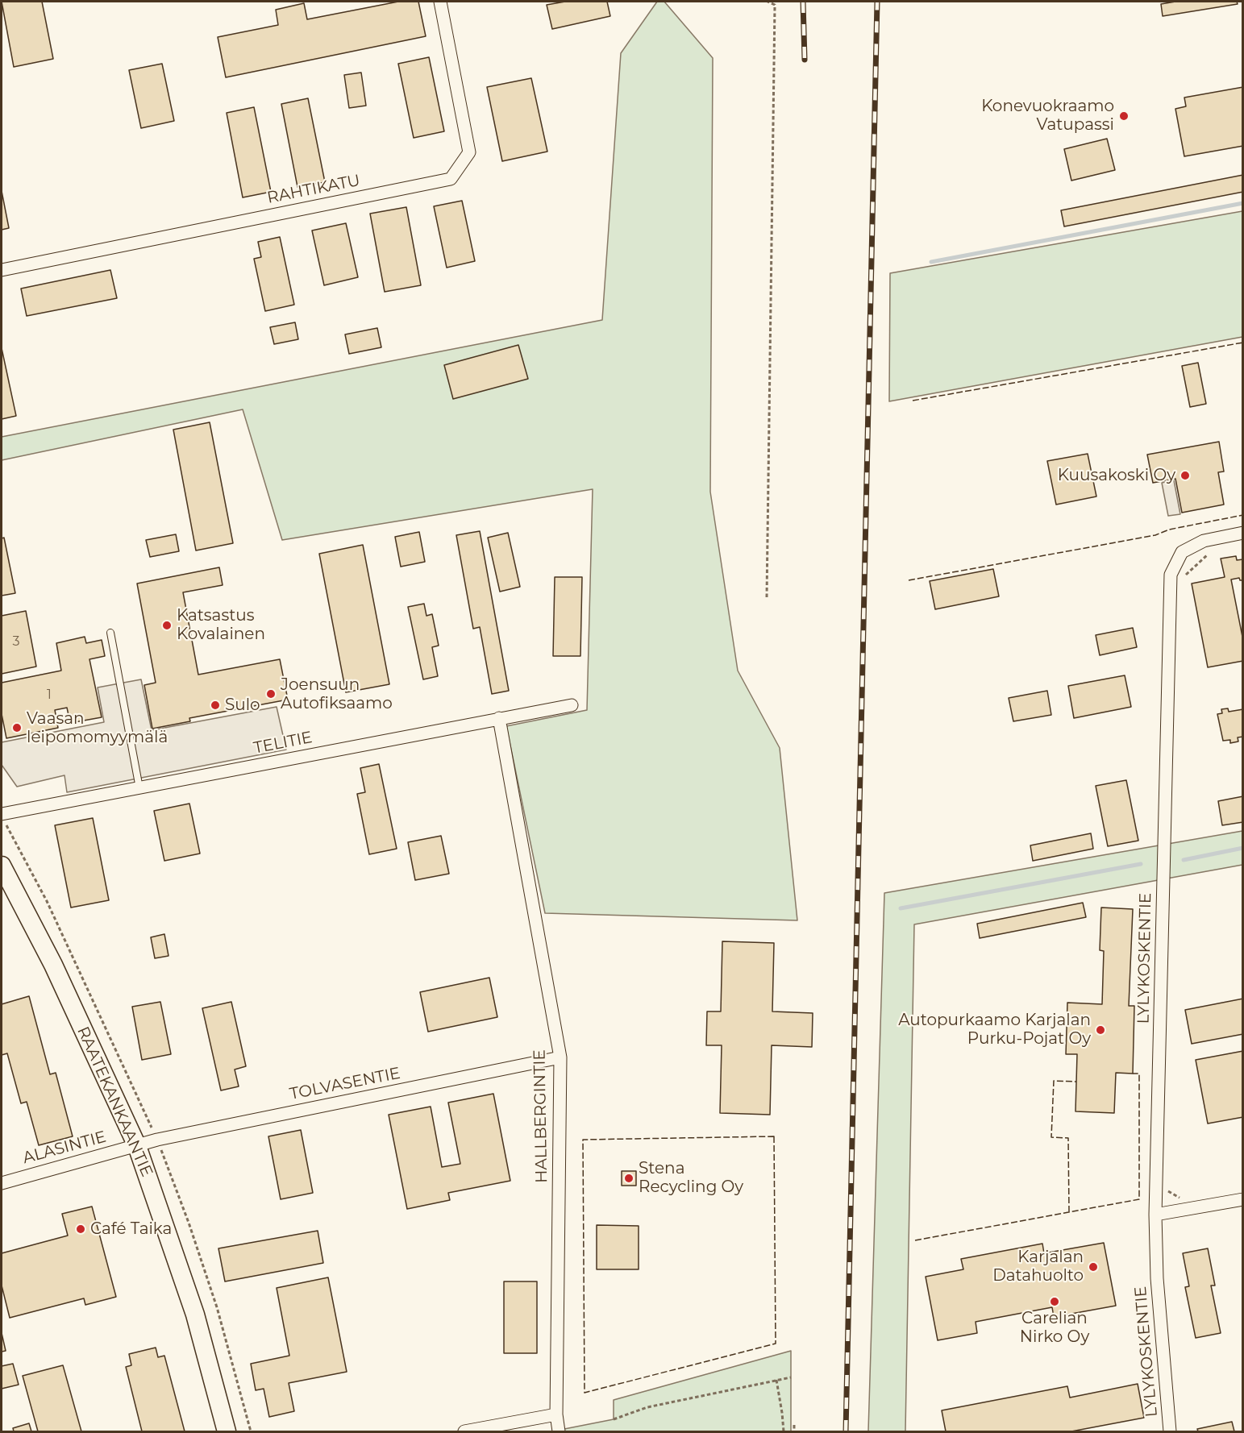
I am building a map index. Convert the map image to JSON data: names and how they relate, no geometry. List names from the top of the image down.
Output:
{
  "streets": {
    "main road": ["RAATEKANKAANTIE"],
    "street": [
      "RAHTIKATU",
      "TELITIE",
      "LYLYKOSKENTIE",
      "TOLVASENTIE",
      "HALLBERGINTIE",
      "ALASINTIE"
    ]
  },
  "crossings": [
    ["TELITIE", "HALLBERGINTIE"],
    ["TOLVASENTIE", "RAATEKANKAANTIE"],
    ["TOLVASENTIE", "HALLBERGINTIE"],
    ["TOLVASENTIE", "ALASINTIE"],
    ["RAATEKANKAANTIE", "ALASINTIE"]
  ],
  "places": [
    "Konevuokraamo Vatupassi",
    "Kuusakoski Oy",
    "Katsastus Kovalainen",
    "Joensuun Autofiksaamo",
    "Sulo",
    "Vaasan leipomomyymälä",
    "Autopurkaamo Karjalan Purku-Pojat Oy",
    "Stena Recycling Oy",
    "Café Taika",
    "Karjalan Datahuolto",
    "Carelian Nirko Oy"
  ],
  "house_numbers": ["3", "1"]
}
